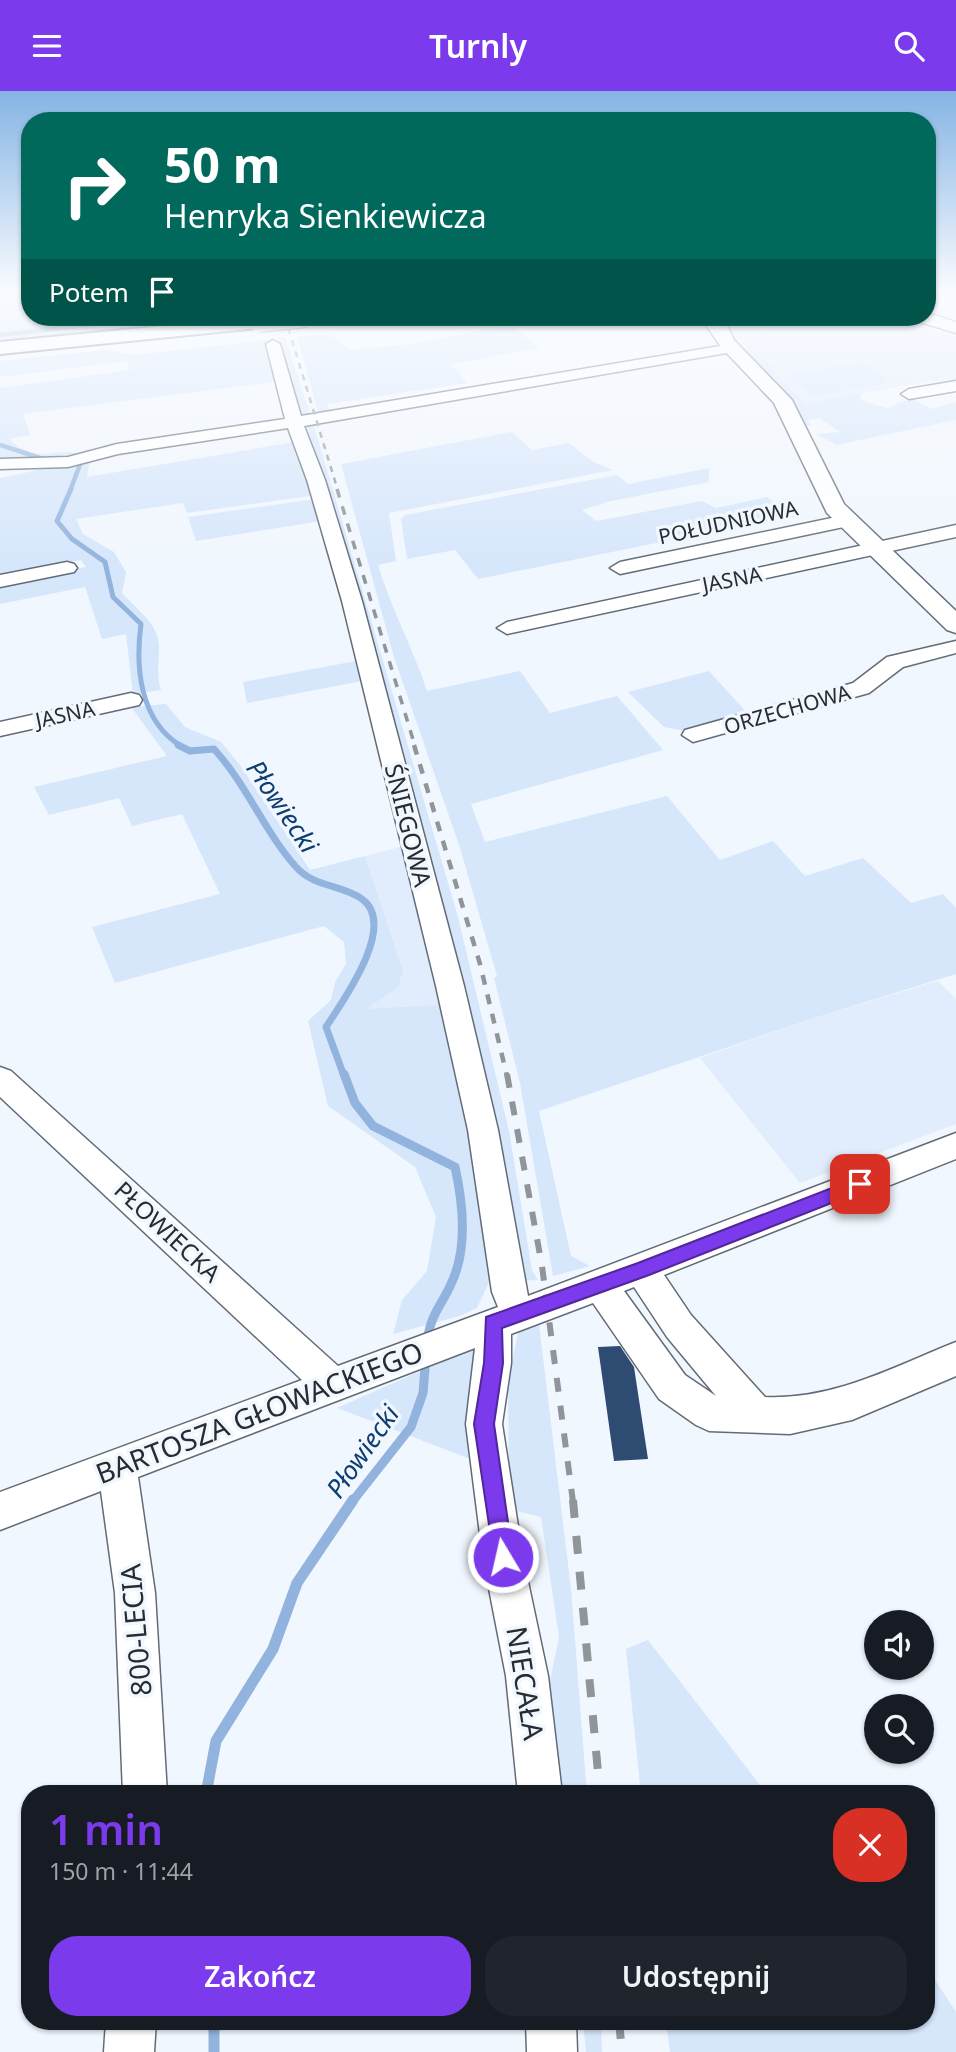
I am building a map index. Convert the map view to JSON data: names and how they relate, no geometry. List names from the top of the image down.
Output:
{
  "streets": {
    "street": [
      "POŁUDNIOWA",
      "JASNA",
      "ORZECHOWA",
      "ŚNIEGOWA",
      "PŁOWIECKA",
      "BARTOSZA GŁOWACKIEGO",
      "800-LECIA",
      "NIECAŁA"
    ]
  },
  "crossings": [
    ["ŚNIEGOWA", "BARTOSZA GŁOWACKIEGO"],
    ["ŚNIEGOWA", "NIECAŁA"],
    ["PŁOWIECKA", "BARTOSZA GŁOWACKIEGO"],
    ["BARTOSZA GŁOWACKIEGO", "800-LECIA"],
    ["BARTOSZA GŁOWACKIEGO", "NIECAŁA"]
  ],
  "water": ["Płowiecki"],
  "page": {
    "header": "Turnly",
    "turn": ["50 m", "Henryka Sienkiewicza"],
    "then": "Potem",
    "heading": ["1 min", "150 m · 11:44"],
    "buttons": ["Zakończ", "Udostępnij"]
  }
}
